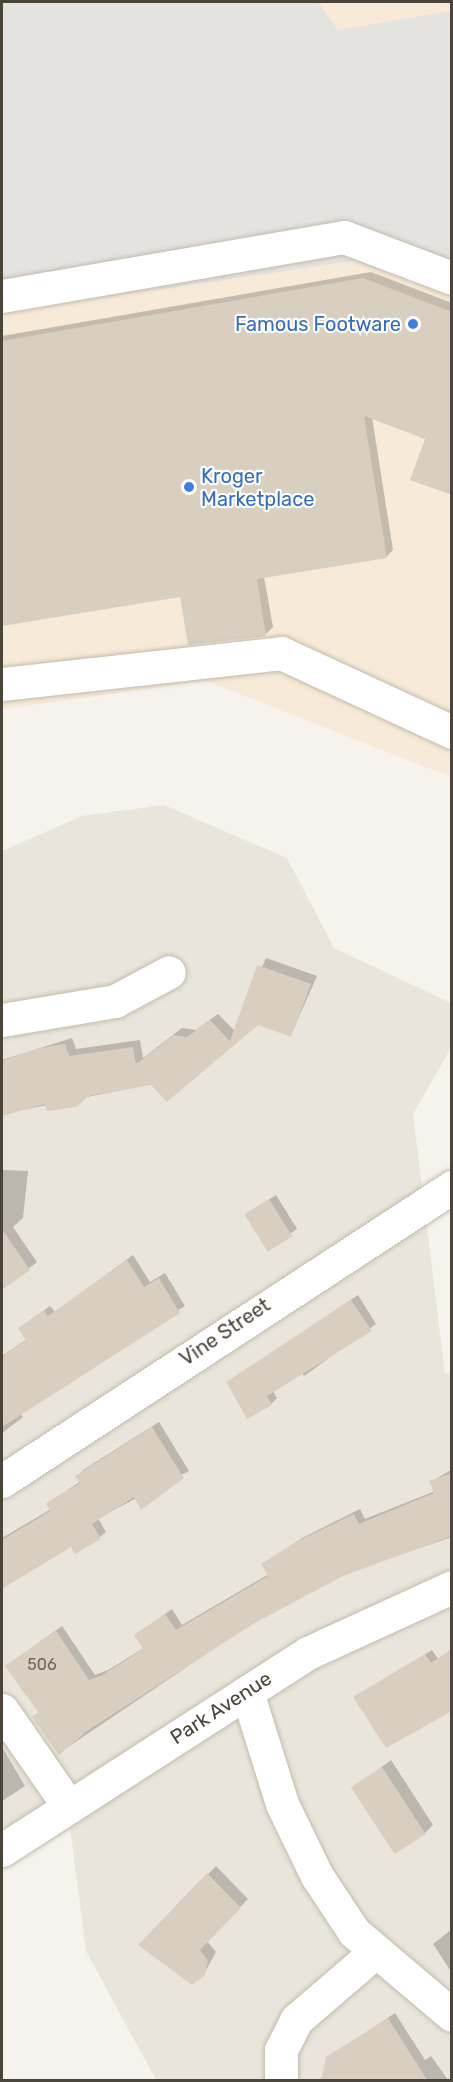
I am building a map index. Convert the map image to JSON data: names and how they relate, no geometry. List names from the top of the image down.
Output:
{
  "streets": {
    "street": ["Vine Street", "Park Avenue"]
  },
  "places": ["Famous Footware", "Kroger Marketplace"],
  "house_numbers": ["506"]
}
